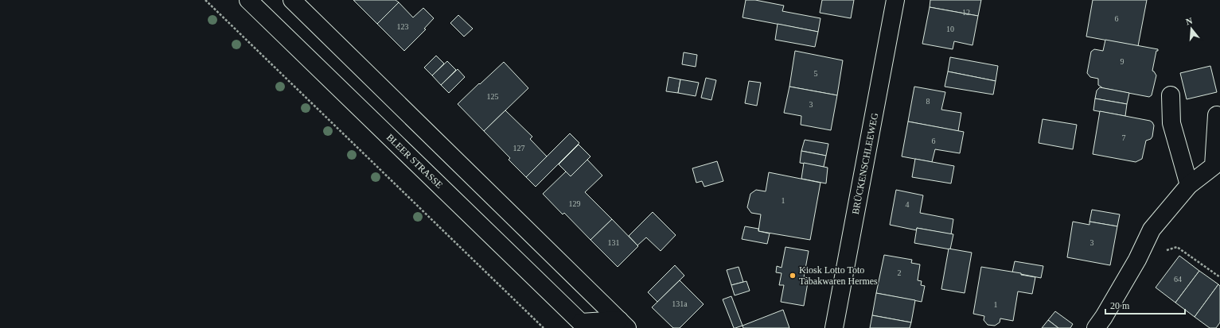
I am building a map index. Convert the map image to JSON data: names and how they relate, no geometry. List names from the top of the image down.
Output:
{
  "streets": {
    "street": ["BLEER STRASSE", "BRÜCKENSCHLEEWEG"]
  },
  "places": ["Kiosk Lotto Toto Tabakwaren Hermes"],
  "house_numbers": [
    "12",
    "6",
    "123",
    "10",
    "9",
    "5",
    "125",
    "8",
    "3",
    "7",
    "6",
    "127",
    "1",
    "129",
    "4",
    "131",
    "3",
    "2",
    "64",
    "131a",
    "1"
  ],
  "scale_bar": "20 m",
  "north": "top"
}
